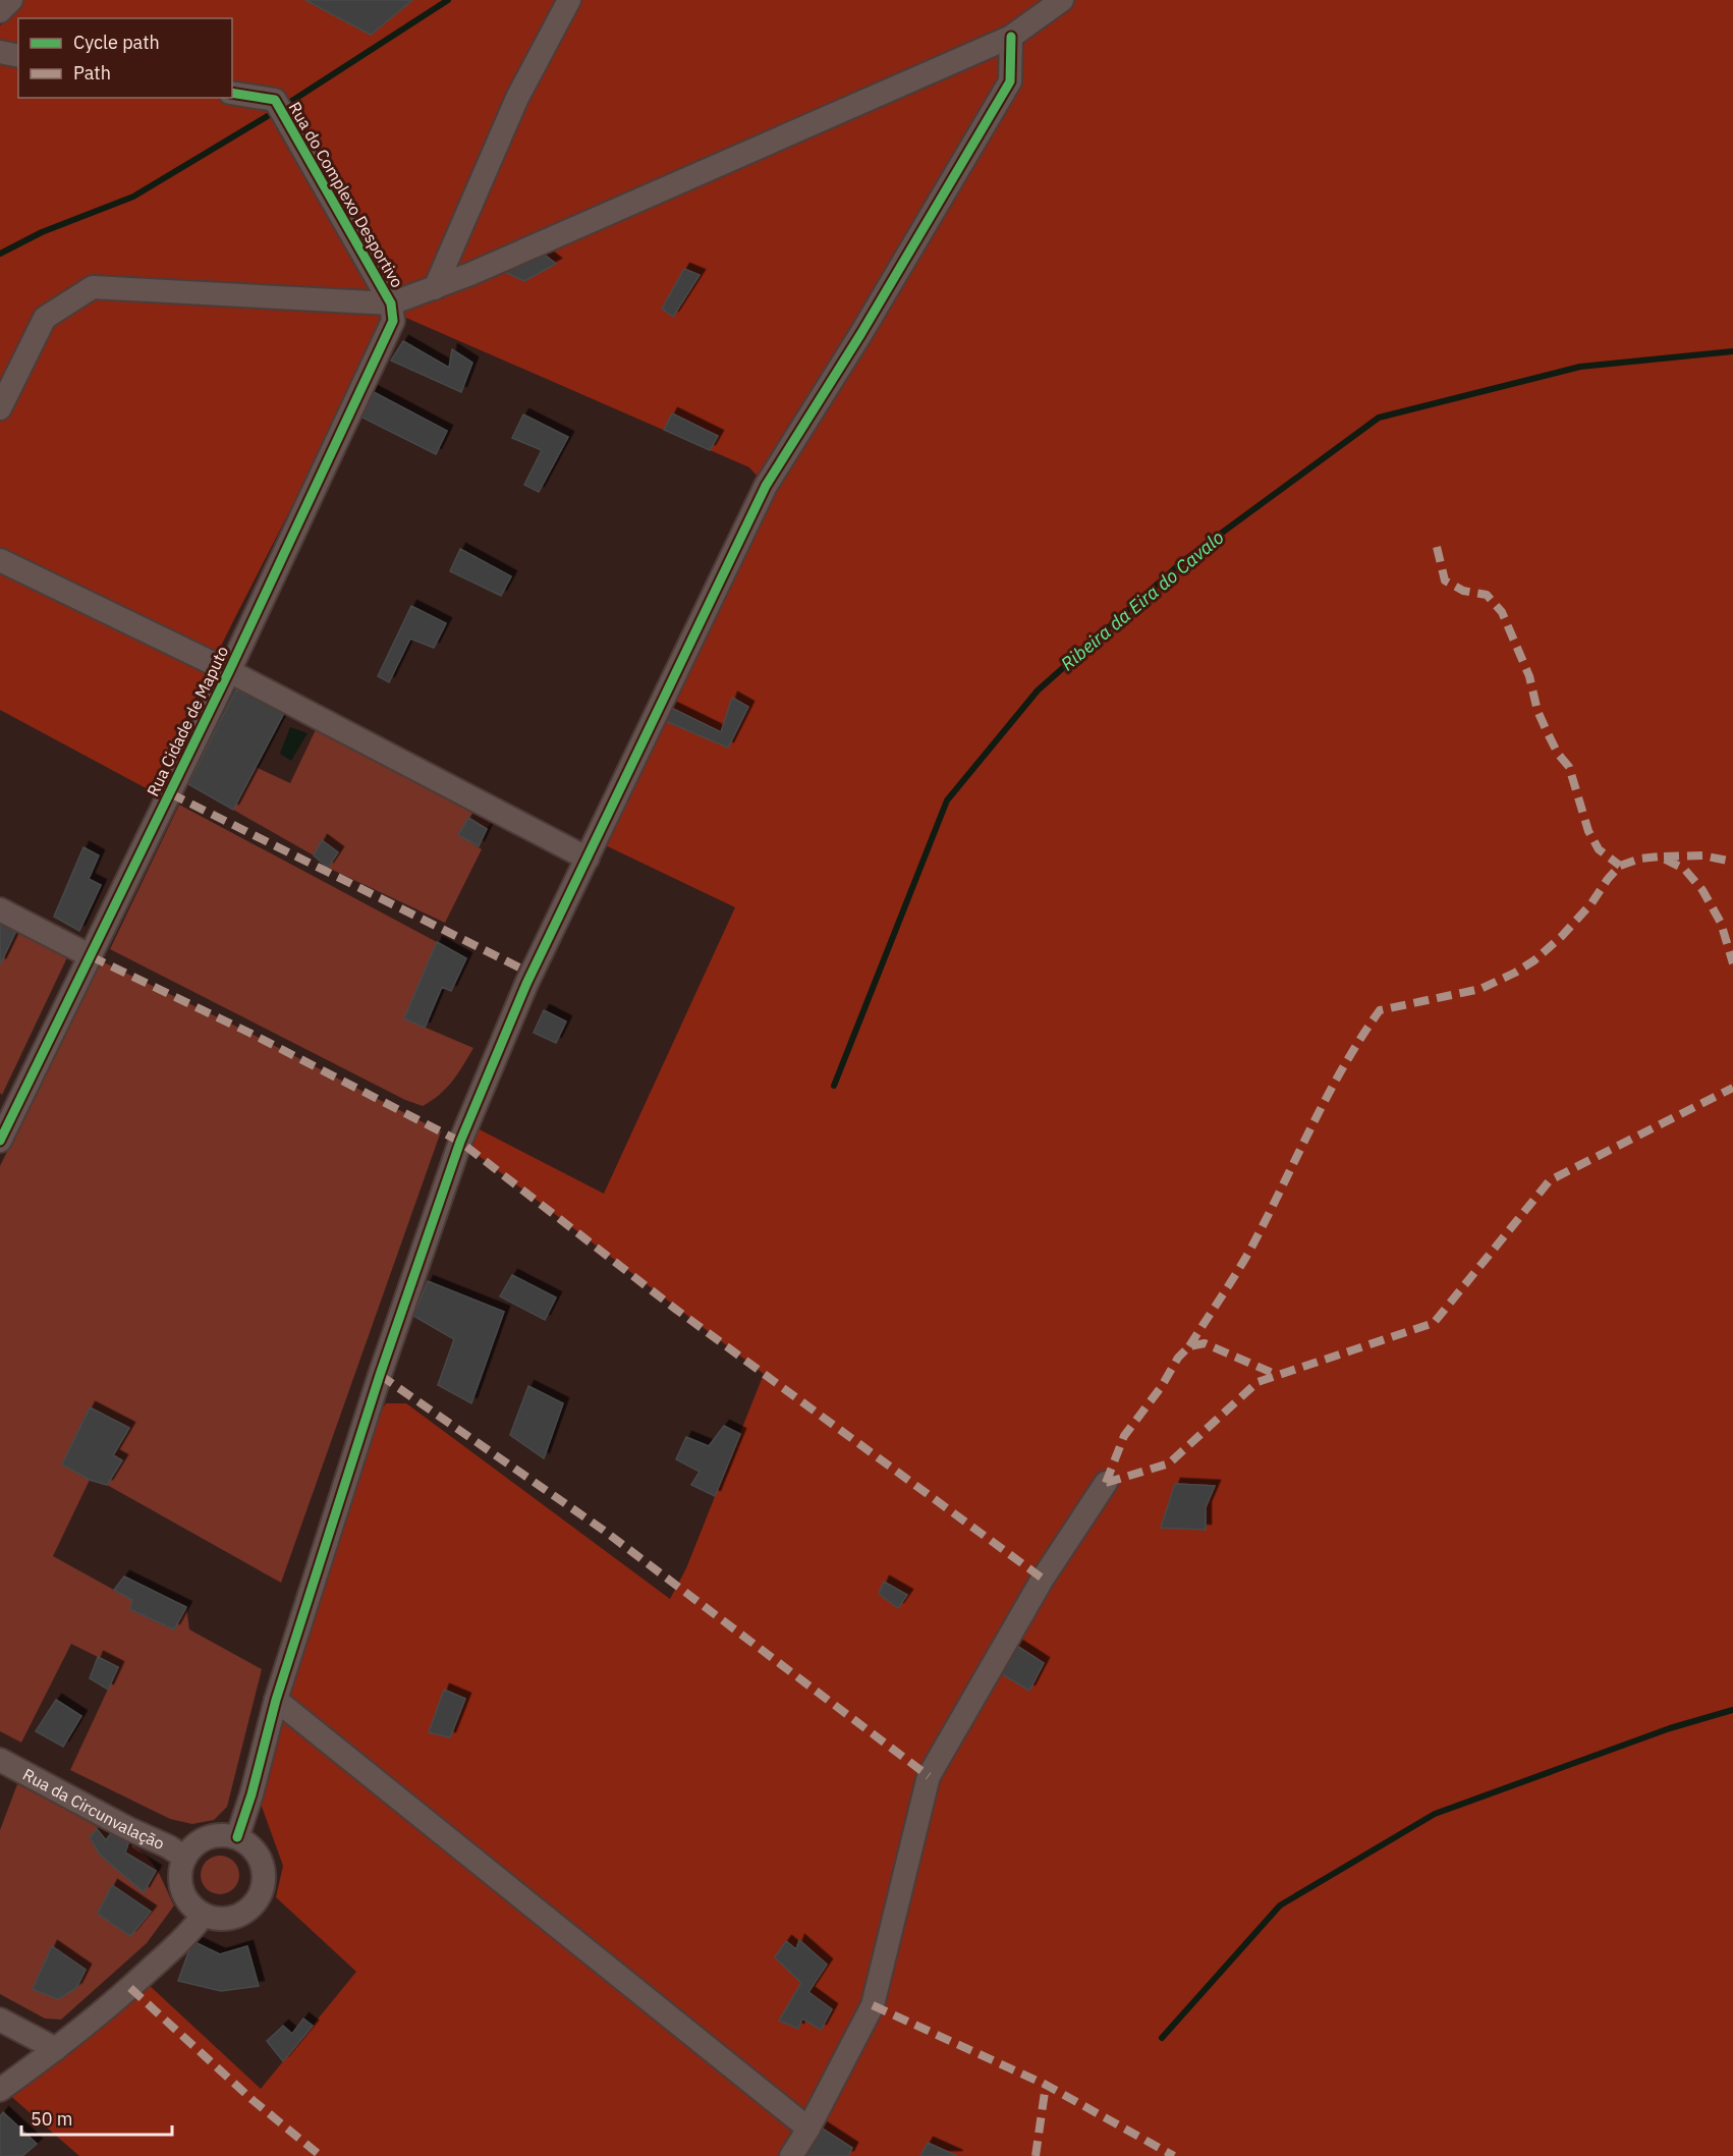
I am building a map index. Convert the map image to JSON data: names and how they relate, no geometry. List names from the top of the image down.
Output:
{
  "streets": {
    "street": ["Rua do Complexo Desportivo", "Rua Cidade de Maputo", "Rua da Circunvalação"]
  },
  "crossings": [
    ["Rua do Complexo Desportivo", "Rua Cidade de Maputo"]
  ],
  "water": ["Ribeira da Eira do Cavalo"],
  "legend": ["Cycle path", "Path"],
  "scale_bar": "50 m"
}
